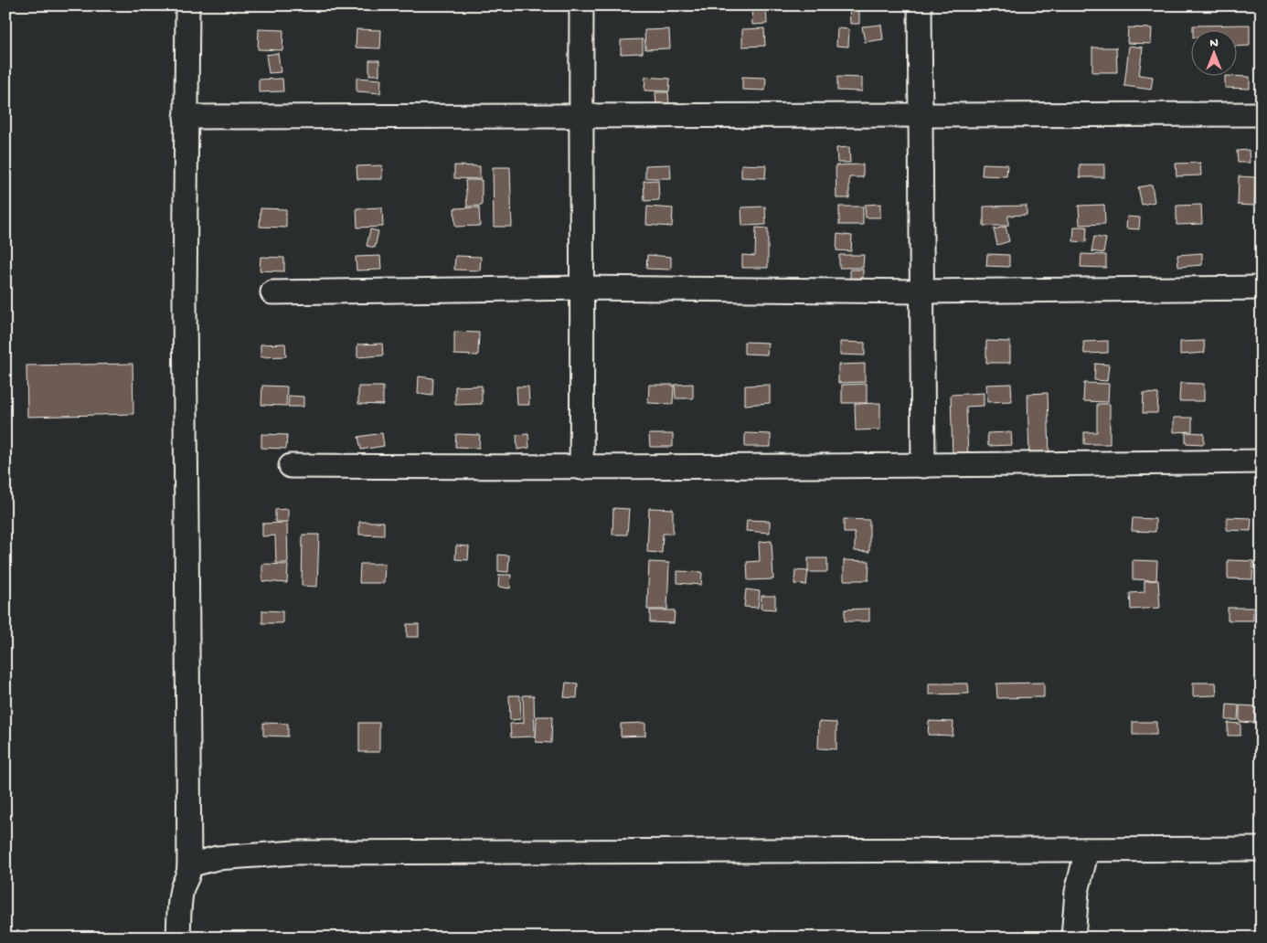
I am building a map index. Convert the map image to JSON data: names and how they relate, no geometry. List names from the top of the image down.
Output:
{
  "north": "top"
}
